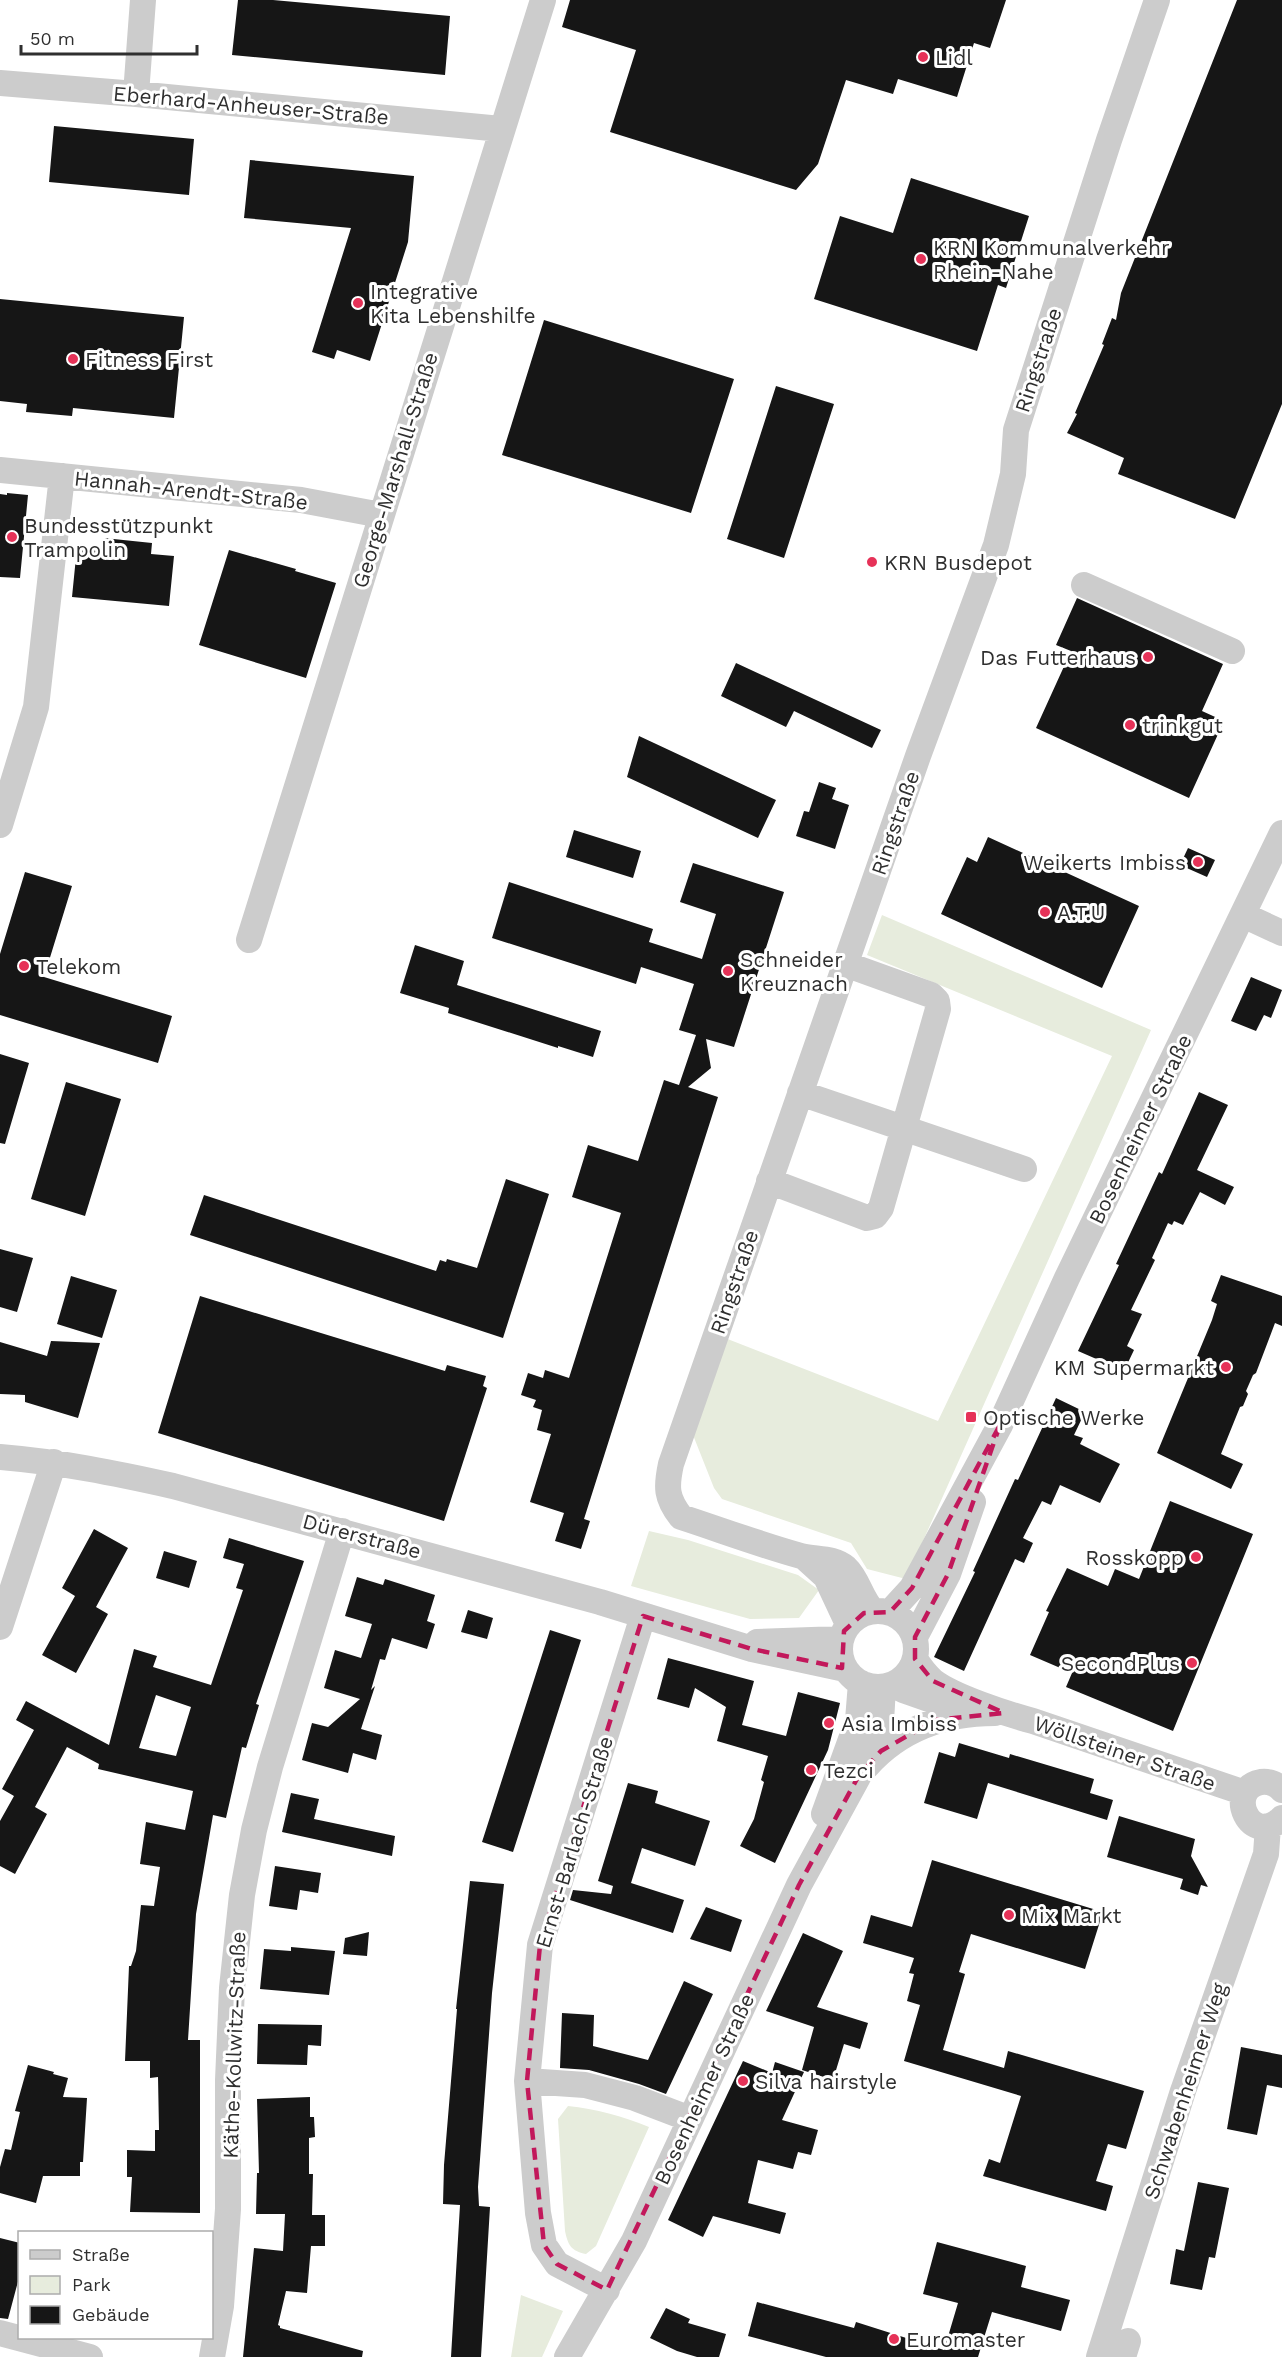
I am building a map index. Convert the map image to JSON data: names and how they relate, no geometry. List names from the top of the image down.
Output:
{
  "streets": {
    "street": [
      "Eberhard-Anheuser-Straße",
      "Ringstraße",
      "George-Marshall-Straße",
      "Hannah-Arendt-Straße",
      "Bosenheimer Straße",
      "Dürerstraße",
      "Wöllsteiner Straße",
      "Ernst-Barlach-Straße",
      "Käthe-Kollwitz-Straße",
      "Schwabenheimer Weg"
    ]
  },
  "crossings": [
    ["Eberhard-Anheuser-Straße", "George-Marshall-Straße"],
    ["Ringstraße", "Bosenheimer Straße"],
    ["Ringstraße", "Dürerstraße"],
    ["Ringstraße", "Wöllsteiner Straße"],
    ["George-Marshall-Straße", "Hannah-Arendt-Straße"],
    ["Bosenheimer Straße", "Dürerstraße"],
    ["Bosenheimer Straße", "Wöllsteiner Straße"],
    ["Bosenheimer Straße", "Ernst-Barlach-Straße"],
    ["Dürerstraße", "Wöllsteiner Straße"],
    ["Dürerstraße", "Ernst-Barlach-Straße"],
    ["Dürerstraße", "Käthe-Kollwitz-Straße"]
  ],
  "places": {
    "other": [
      "Lidl",
      "KRN Kommunalverkehr Rhein-Nahe",
      "Integrative Kita Lebenshilfe",
      "Fitness First",
      "Bundesstützpunkt Trampolin",
      "KRN Busdepot",
      "Das Futterhaus",
      "trinkgut",
      "Weikerts Imbiss",
      "A.T.U",
      "Telekom",
      "Schneider Kreuznach",
      "KM Supermarkt",
      "Rosskopp",
      "SecondPlus",
      "Asia Imbiss",
      "Tezci",
      "Mix Markt",
      "Silva hairstyle",
      "Euromaster"
    ],
    "transit": ["Optische Werke"]
  },
  "legend": ["Straße", "Park", "Gebäude"],
  "scale_bar": "50 m"
}
